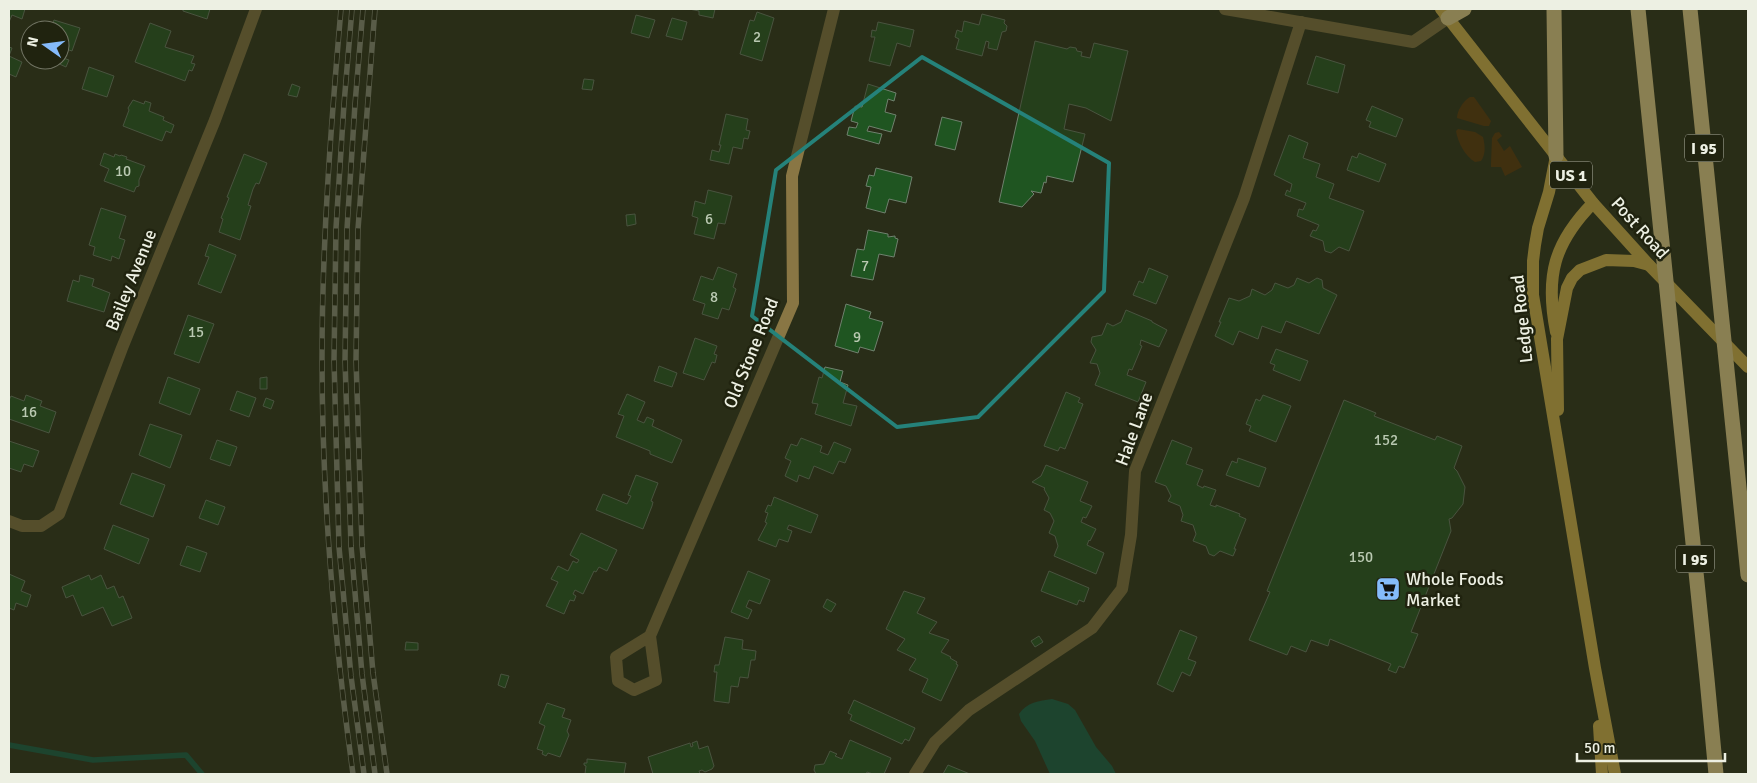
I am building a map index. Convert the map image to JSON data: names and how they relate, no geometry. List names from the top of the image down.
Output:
{
  "streets": {
    "highway": ["I 95"],
    "main road": ["US 1", "Post Road", "Ledge Road"],
    "street": ["Bailey Avenue", "Old Stone Road", "Hale Lane"]
  },
  "crossings": [
    ["Post Road", "Ledge Road"]
  ],
  "places": {
    "supermarket": ["Whole Foods Market"]
  },
  "house_numbers": [
    "2",
    "10",
    "6",
    "7",
    "8",
    "15",
    "9",
    "16",
    "152",
    "150"
  ],
  "scale_bar": "50 m",
  "north": "left"
}
